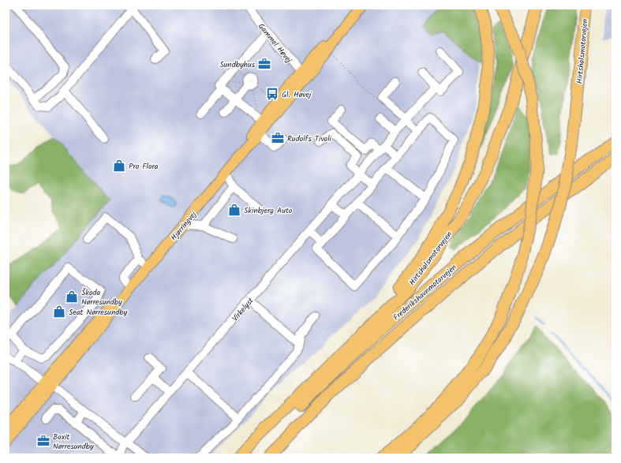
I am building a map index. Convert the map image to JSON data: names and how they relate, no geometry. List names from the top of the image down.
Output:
{
  "streets": {
    "highway": ["Hirtshalsmotorvejen", "Frederikshavnmotorvejen"],
    "main road": ["Hjørringvej"],
    "street": ["Gammel Høvej", "Virkelyst"]
  },
  "crossings": [
    ["Gammel Høvej", "Hjørringvej"]
  ],
  "places": {
    "office": ["Sundbyhus", "Rudolfs Tivoli", "Boxit Nørresundby"],
    "bus stop": ["Gl. Høvej"],
    "shop": [
      "Pro Flora",
      "Skinbjerg Auto",
      "Škoda Nørresundby",
      "Seat Nørresundby"
    ]
  }
}
